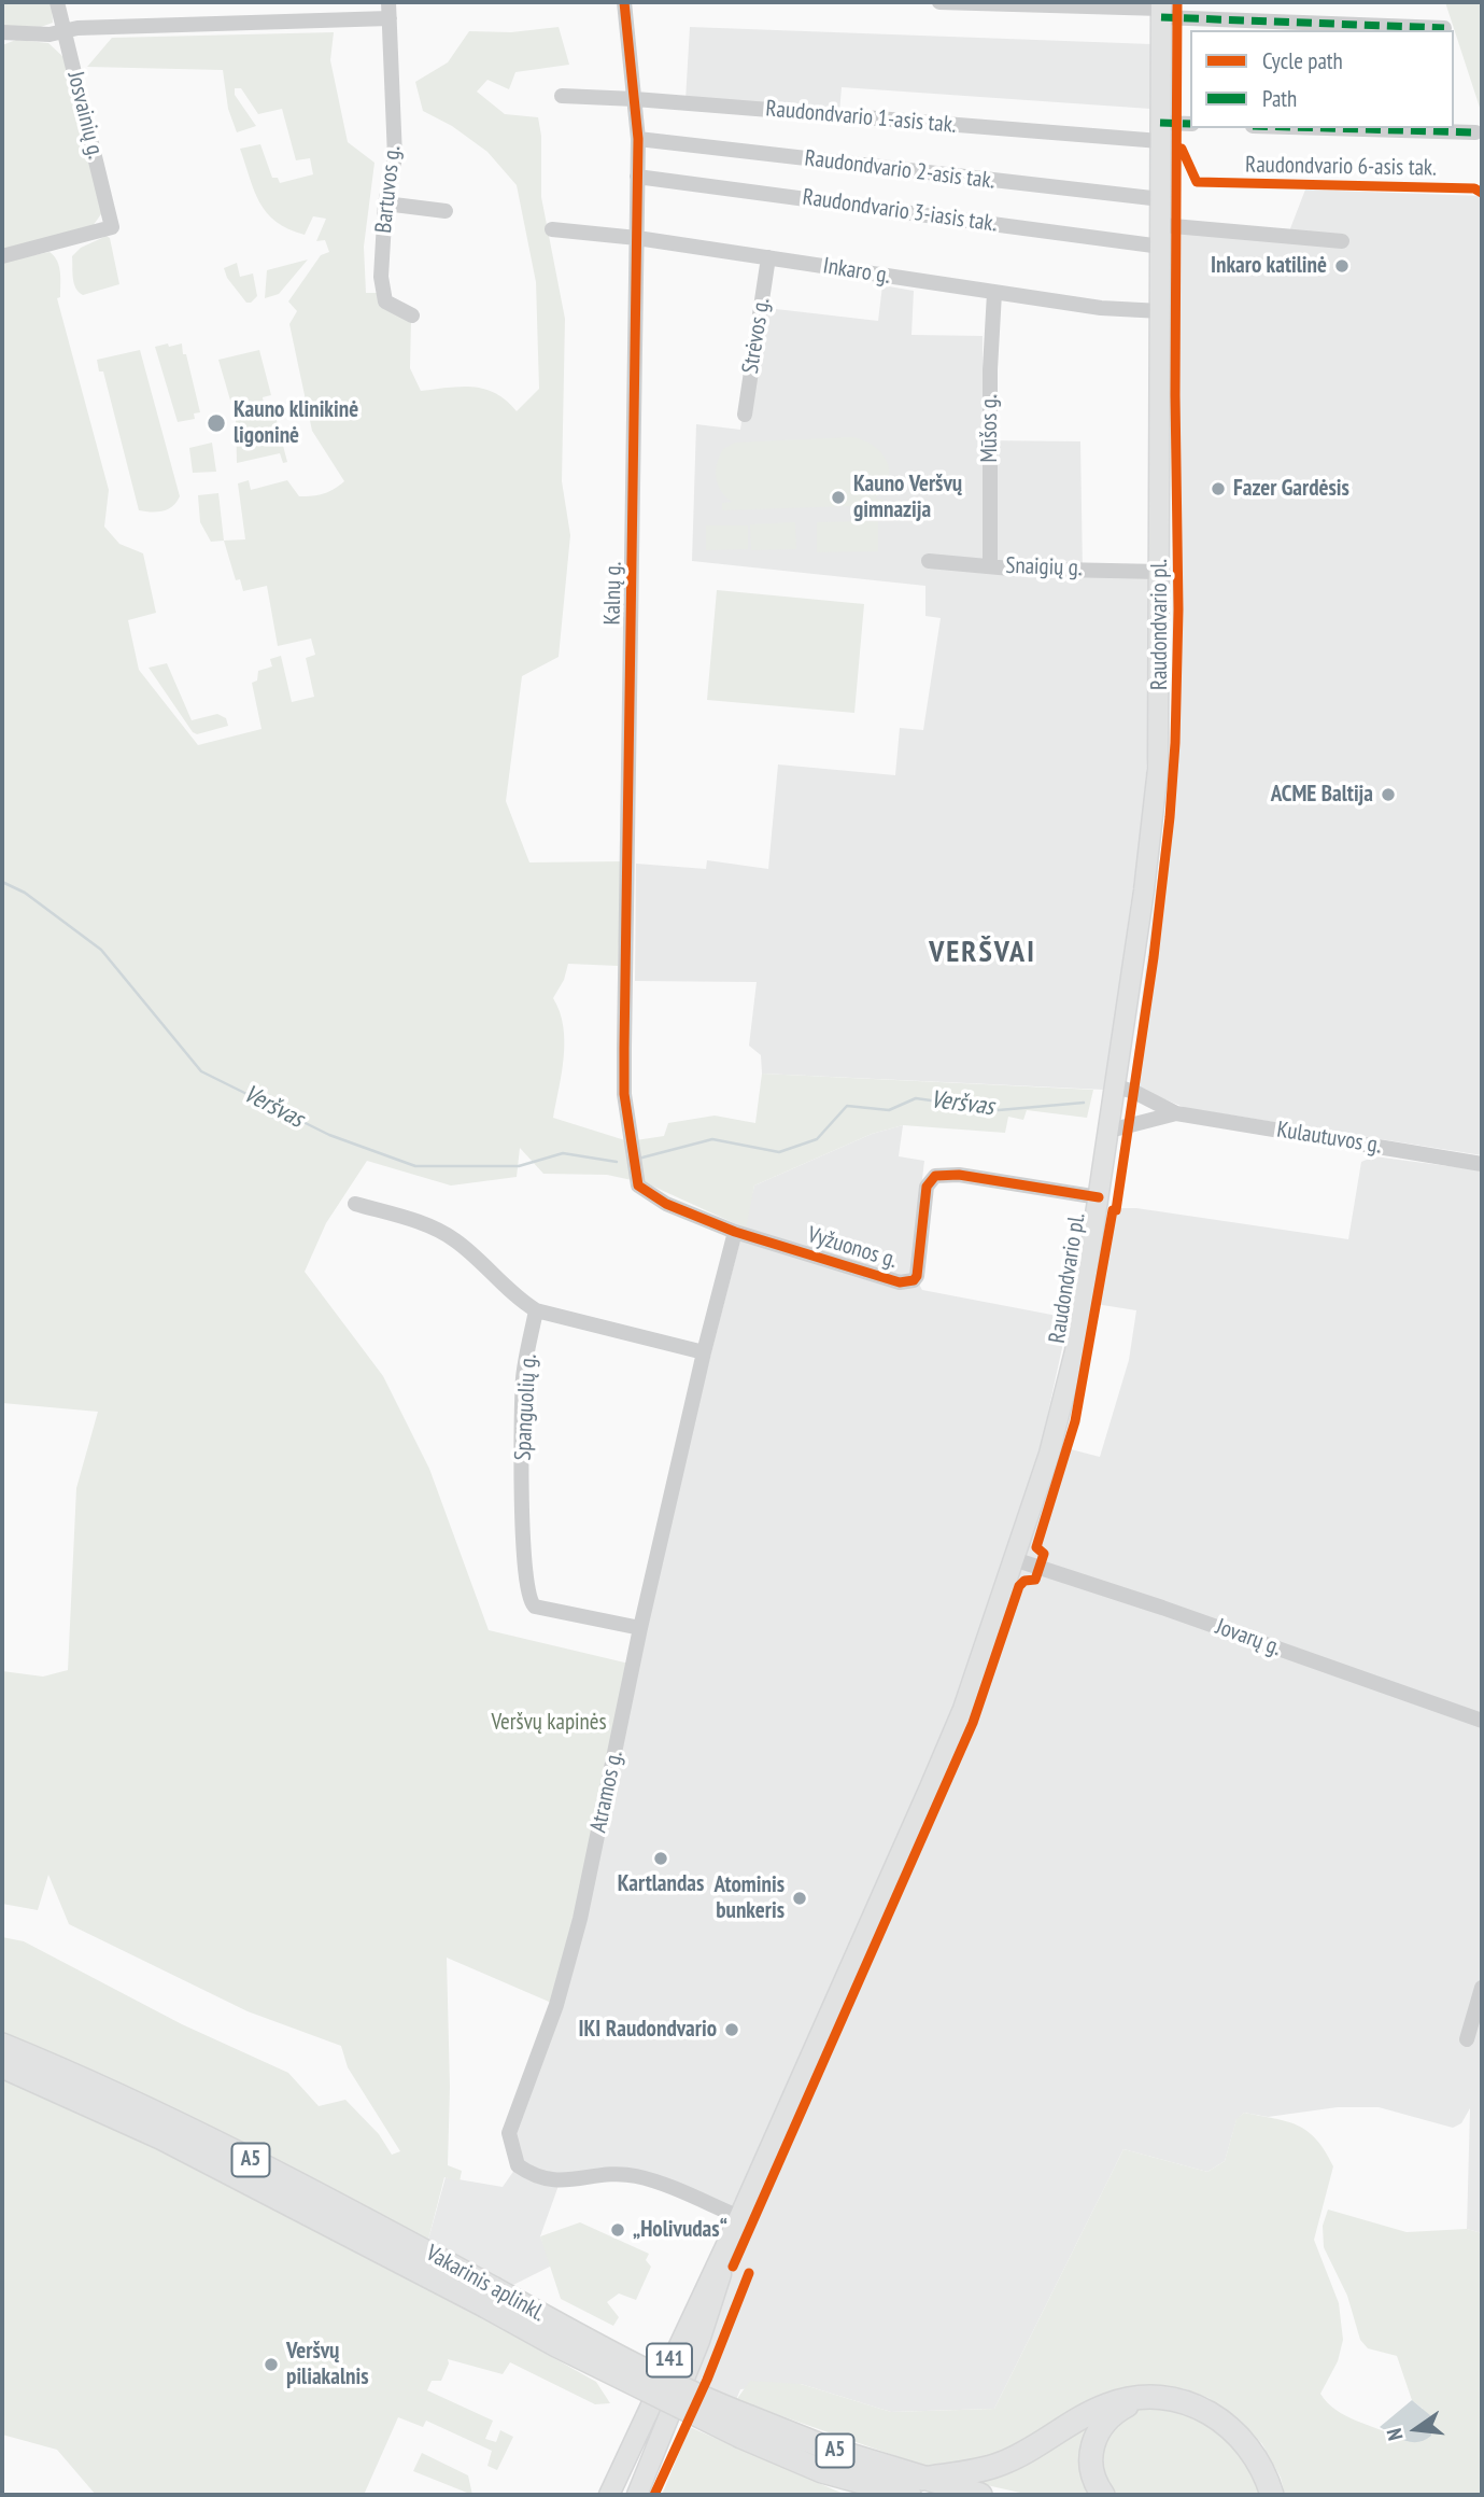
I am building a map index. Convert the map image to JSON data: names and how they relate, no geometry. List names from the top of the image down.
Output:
{
  "streets": {
    "highway": ["A5", "Vakarinis aplinkl."],
    "main road": ["Raudondvario pl.", "141"],
    "street": [
      "Josvainių g.",
      "Raudondvario 1-asis tak.",
      "Raudondvario 2-asis tak.",
      "Bartuvos g.",
      "Raudondvario 3-iasis tak.",
      "Inkaro g.",
      "Strėvos g.",
      "Mūšos g.",
      "Snaigių g.",
      "Kalnų g.",
      "Kulautuvos g.",
      "Vyžuonos g.",
      "Spanguolių g.",
      "Jovarų g.",
      "Atramos g."
    ],
    "cycle path": ["Raudondvario 6-asis tak."]
  },
  "crossings": [
    ["Raudondvario 1-asis tak.", "Kalnų g."],
    ["Raudondvario 1-asis tak.", "Raudondvario pl."],
    ["Raudondvario 2-asis tak.", "Kalnų g."],
    ["Raudondvario 2-asis tak.", "Raudondvario pl."],
    ["Raudondvario 3-iasis tak.", "Kalnų g."],
    ["Raudondvario 3-iasis tak.", "Raudondvario pl."],
    ["Inkaro g.", "Strėvos g."],
    ["Inkaro g.", "Mūšos g."],
    ["Inkaro g.", "Kalnų g."],
    ["Inkaro g.", "Raudondvario pl."],
    ["Mūšos g.", "Snaigių g."],
    ["Snaigių g.", "Raudondvario pl."],
    ["Kalnų g.", "Vyžuonos g."],
    ["Kalnų g.", "Atramos g."],
    ["Raudondvario pl.", "Kulautuvos g."],
    ["Raudondvario pl.", "Vyžuonos g."],
    ["Raudondvario pl.", "Jovarų g."],
    ["Raudondvario pl.", "Atramos g."],
    ["Vyžuonos g.", "Atramos g."],
    ["Spanguolių g.", "Atramos g."]
  ],
  "districts": ["VERŠVAI"],
  "water": ["Veršvas"],
  "parks": ["Veršvų kapinės"],
  "places": [
    "Inkaro katilinė",
    "Kauno klinikinė ligoninė",
    "Fazer Gardėsis",
    "Kauno Veršvų gimnazija",
    "ACME Baltija",
    "Kartlandas",
    "Atominis bunkeris",
    "IKI Raudondvario",
    "„Holivudas“",
    "Veršvų piliakalnis"
  ],
  "legend": ["Cycle path", "Path"],
  "north": "left"
}
